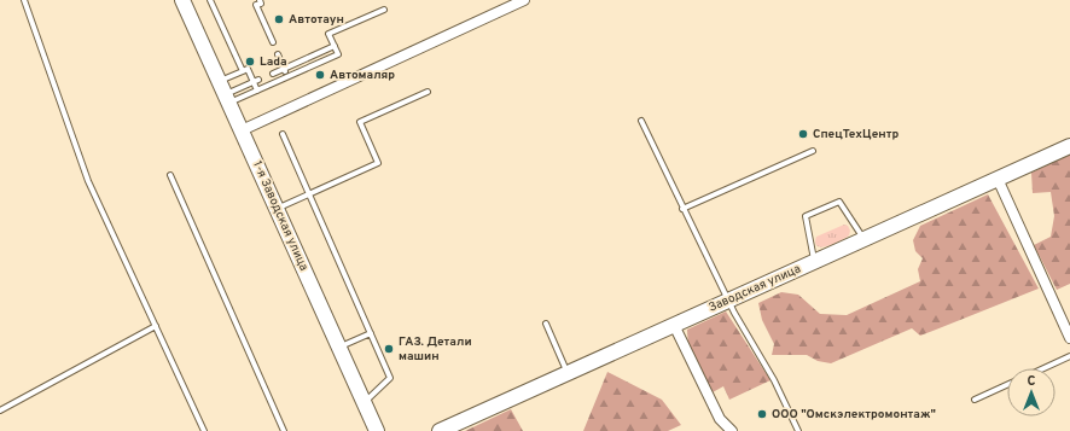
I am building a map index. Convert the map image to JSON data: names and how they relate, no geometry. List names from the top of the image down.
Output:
{
  "streets": {
    "main road": ["1-я Заводская улица", "Заводская улица"]
  },
  "places": [
    "Автотаун",
    "Lada",
    "Автомаляр",
    "СпецТехЦентр",
    "ГАЗ. Детали машин",
    "ООО \"Омскэлектромонтаж\""
  ],
  "north": "top"
}
